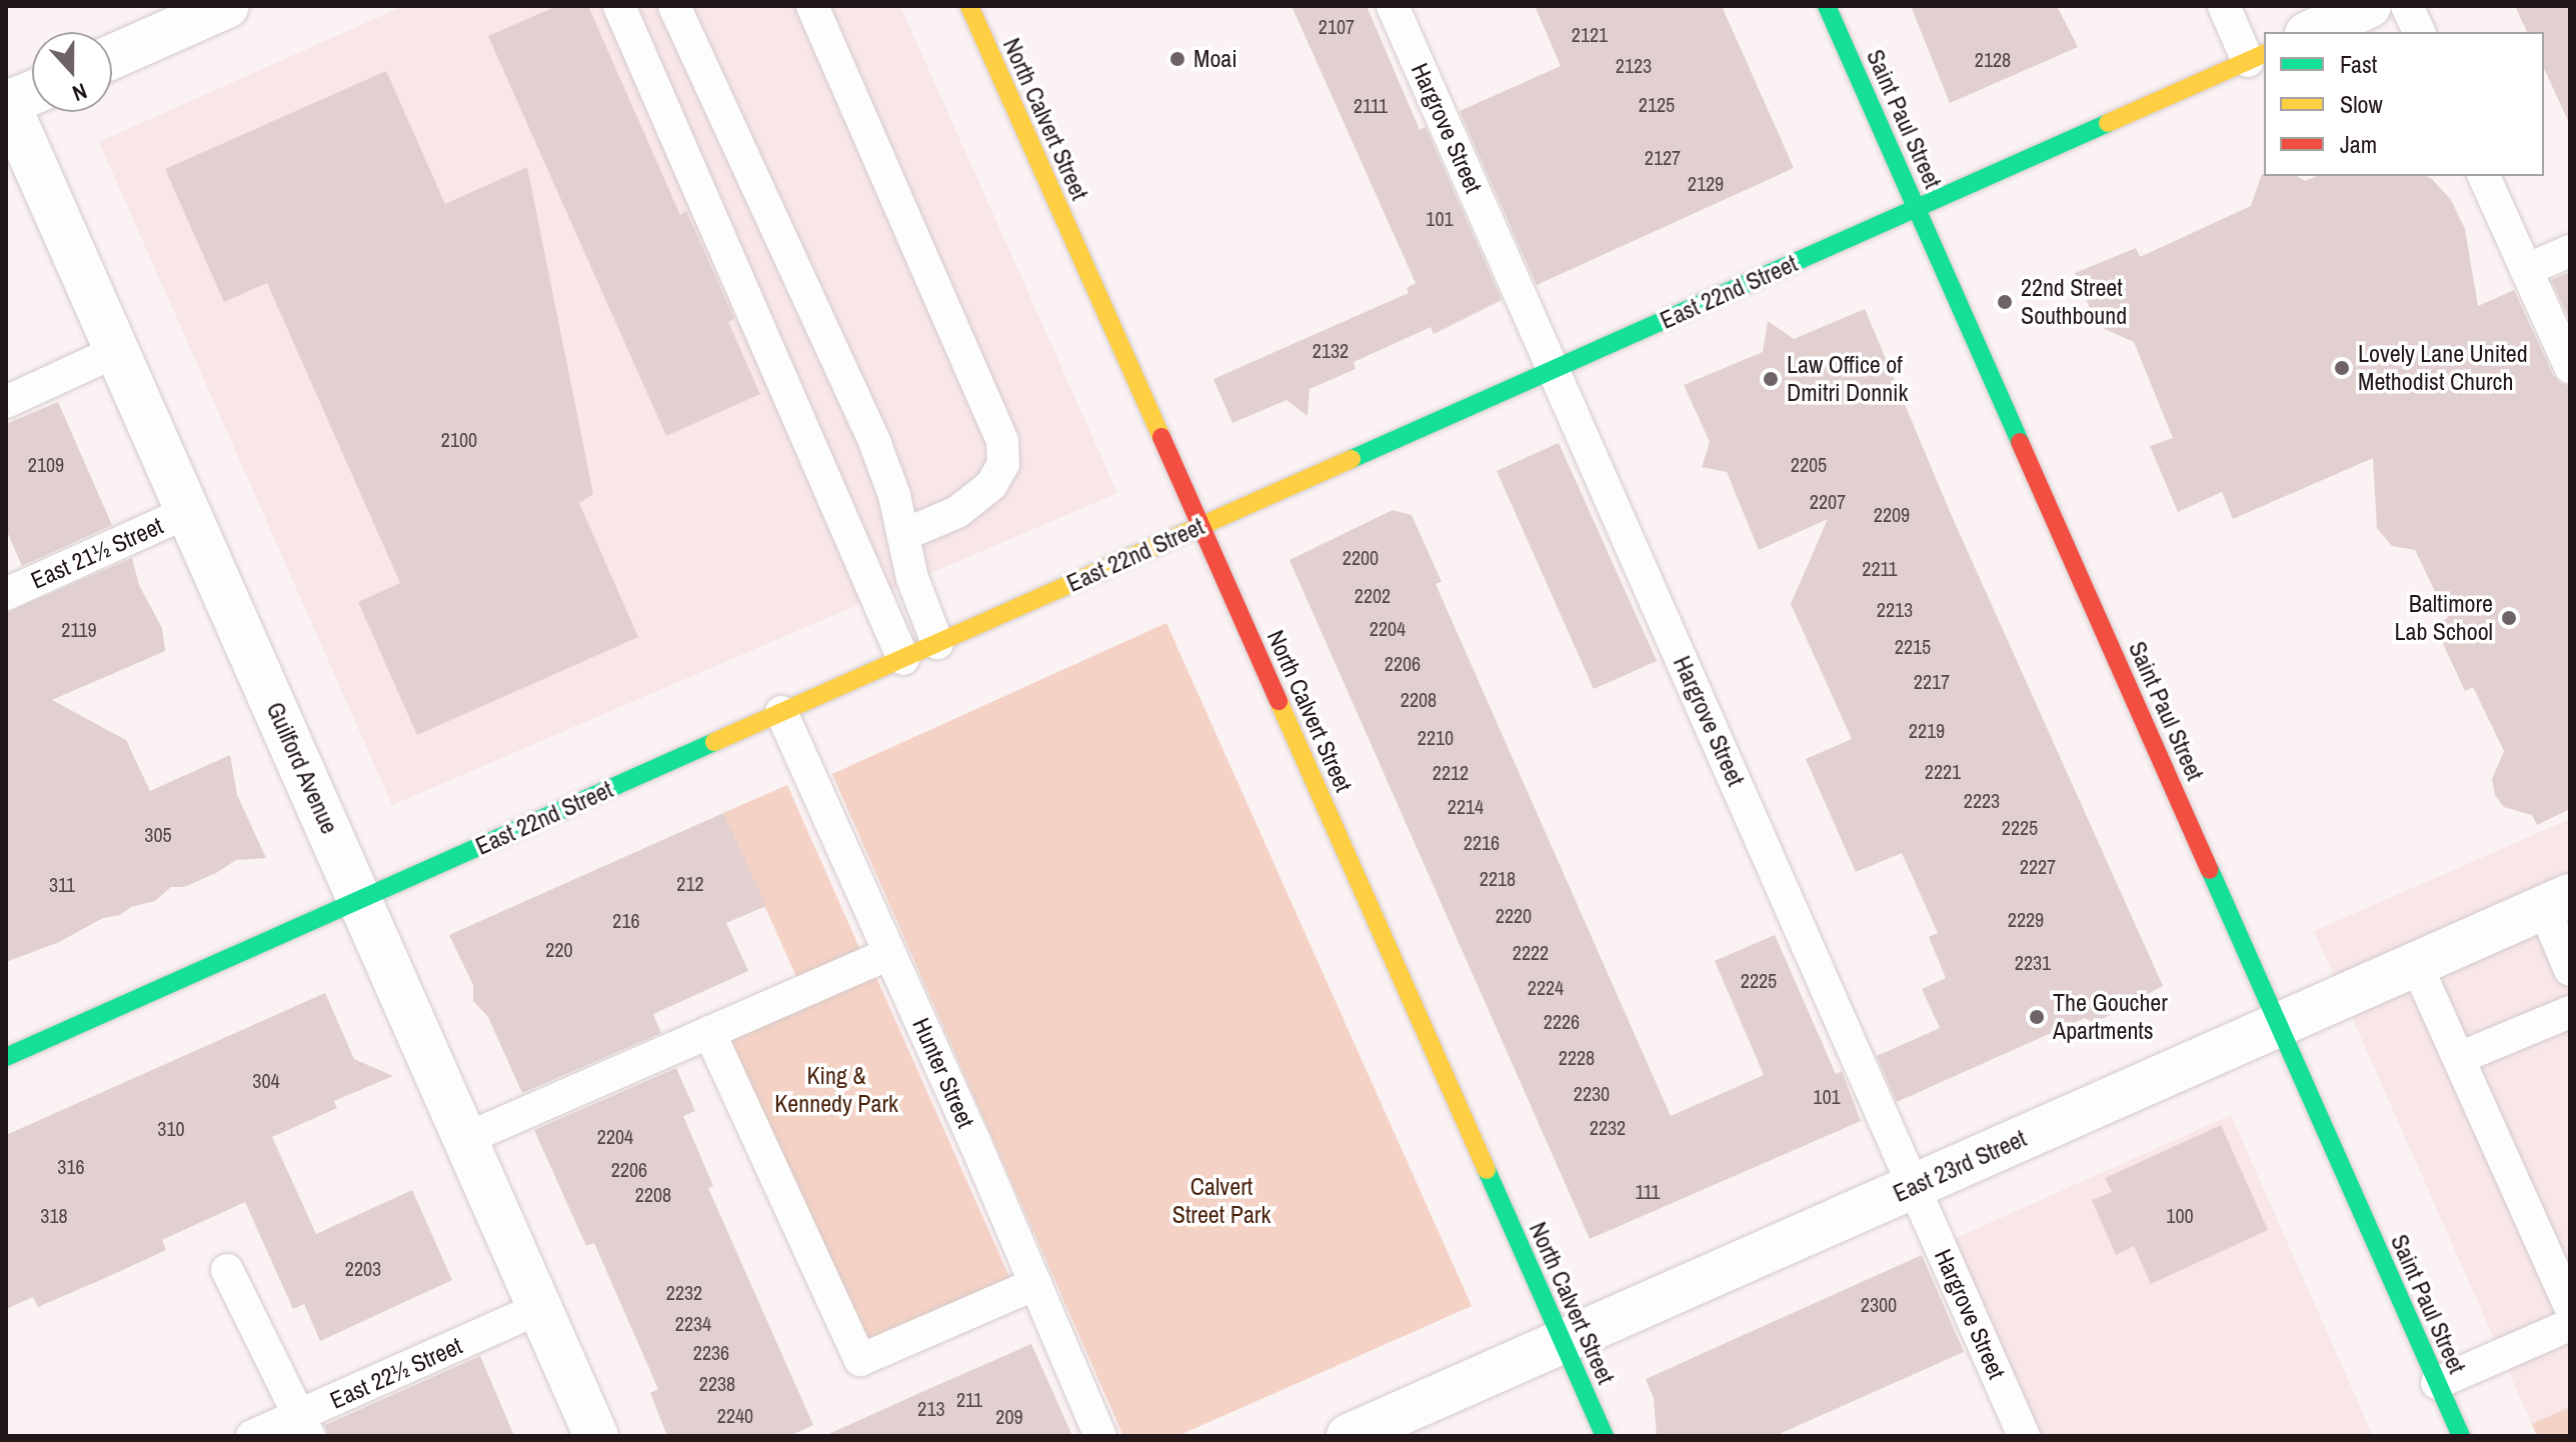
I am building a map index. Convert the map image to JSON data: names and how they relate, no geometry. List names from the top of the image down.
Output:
{
  "streets": {
    "main road": ["North Calvert Street", "Saint Paul Street", "East 22nd Street"],
    "street": ["Guilford Avenue", "East 23rd Street"],
    "lane": [
      "Hargrove Street",
      "East 21½ Street",
      "Hunter Street",
      "East 22½ Street"
    ]
  },
  "crossings": [
    ["North Calvert Street", "East 22nd Street"],
    ["North Calvert Street", "East 23rd Street"],
    ["Saint Paul Street", "East 22nd Street"],
    ["Saint Paul Street", "East 23rd Street"],
    ["Hargrove Street", "East 22nd Street"],
    ["Hargrove Street", "East 23rd Street"],
    ["East 22nd Street", "Guilford Avenue"],
    ["East 22nd Street", "Hunter Street"],
    ["East 21½ Street", "Guilford Avenue"],
    ["Guilford Avenue", "East 22½ Street"]
  ],
  "parks": ["King & Kennedy Park", "Calvert Street Park"],
  "places": [
    "Moai",
    "22nd Street Southbound",
    "Lovely Lane United Methodist Church",
    "Law Office of Dmitri Donnik",
    "Baltimore Lab School",
    "The Goucher Apartments"
  ],
  "house_numbers": [
    "2107",
    "2121",
    "2128",
    "2123",
    "2125",
    "2111",
    "2127",
    "2129",
    "101",
    "2132",
    "2100",
    "2109",
    "2205",
    "2207",
    "2209",
    "2200",
    "2211",
    "2202",
    "2213",
    "2204",
    "2119",
    "2215",
    "2206",
    "2217",
    "2208",
    "2219",
    "2210",
    "2221",
    "2212",
    "2223",
    "2214",
    "2225",
    "305",
    "2216",
    "2227",
    "2218",
    "212",
    "311",
    "2220",
    "2229",
    "216",
    "220",
    "2222",
    "2231",
    "2225",
    "2224",
    "2226",
    "2228",
    "304",
    "2230",
    "101",
    "2232",
    "310",
    "2204",
    "316",
    "2206",
    "111",
    "2208",
    "318",
    "100",
    "2203",
    "2232",
    "2300",
    "2234",
    "2236",
    "2238",
    "211",
    "213",
    "2240",
    "209"
  ],
  "legend": ["Fast", "Slow", "Jam"],
  "north": "bottom"
}
